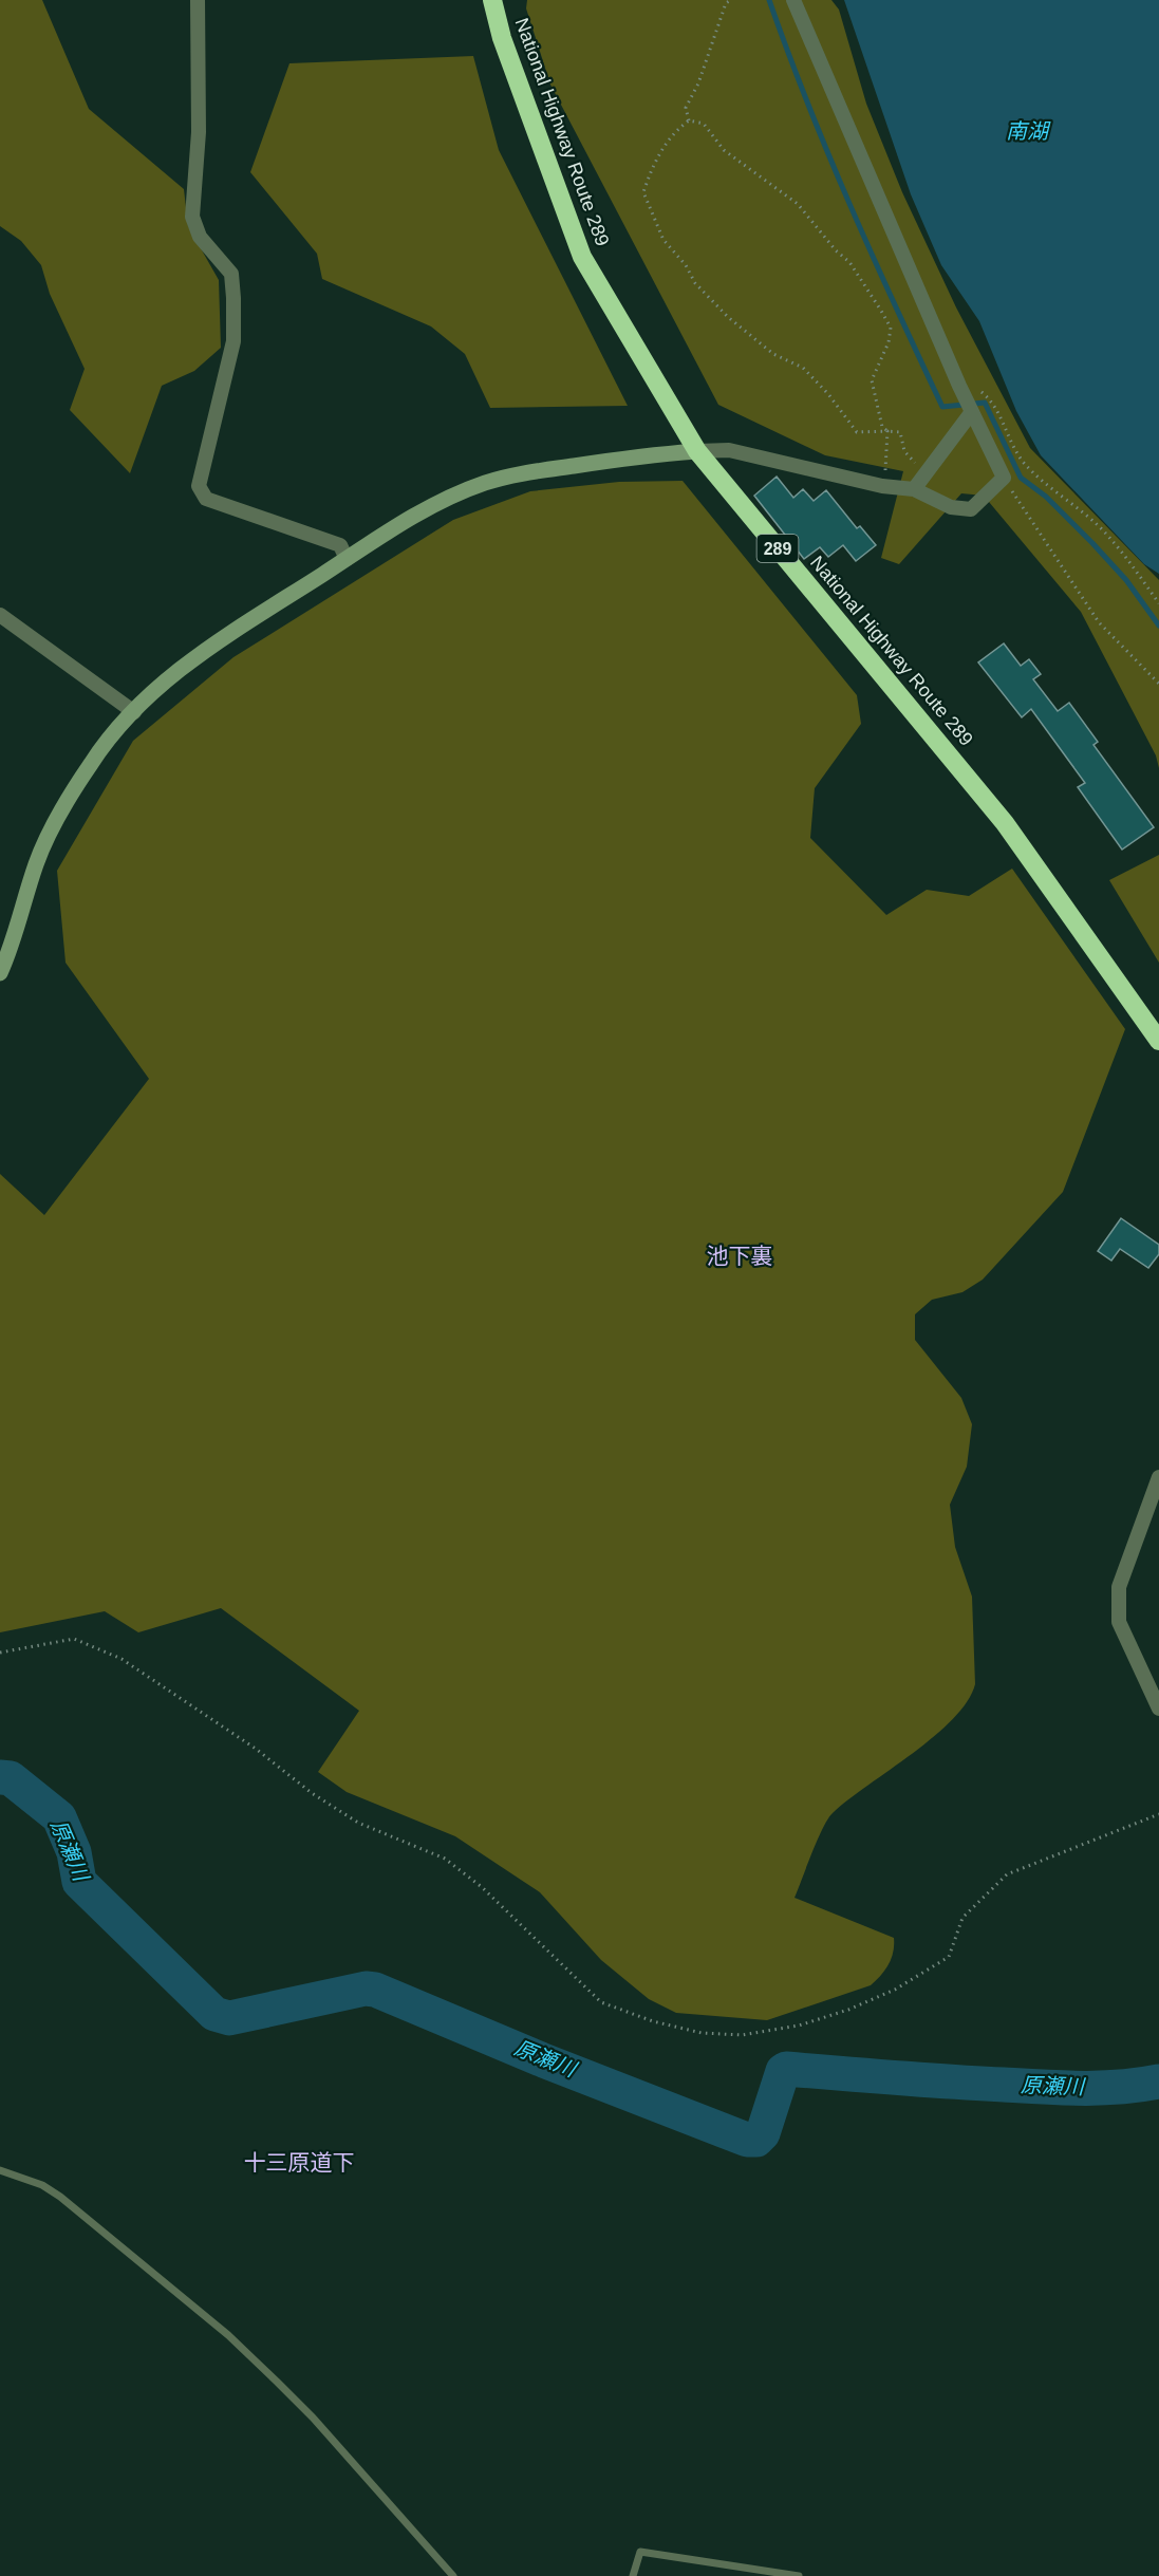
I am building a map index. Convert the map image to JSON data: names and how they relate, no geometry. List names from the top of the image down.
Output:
{
  "streets": {
    "highway": ["National Highway Route 289", "289"]
  },
  "districts": ["池下裏", "十三原道下"],
  "water": ["南湖", "原瀬川"]
}
